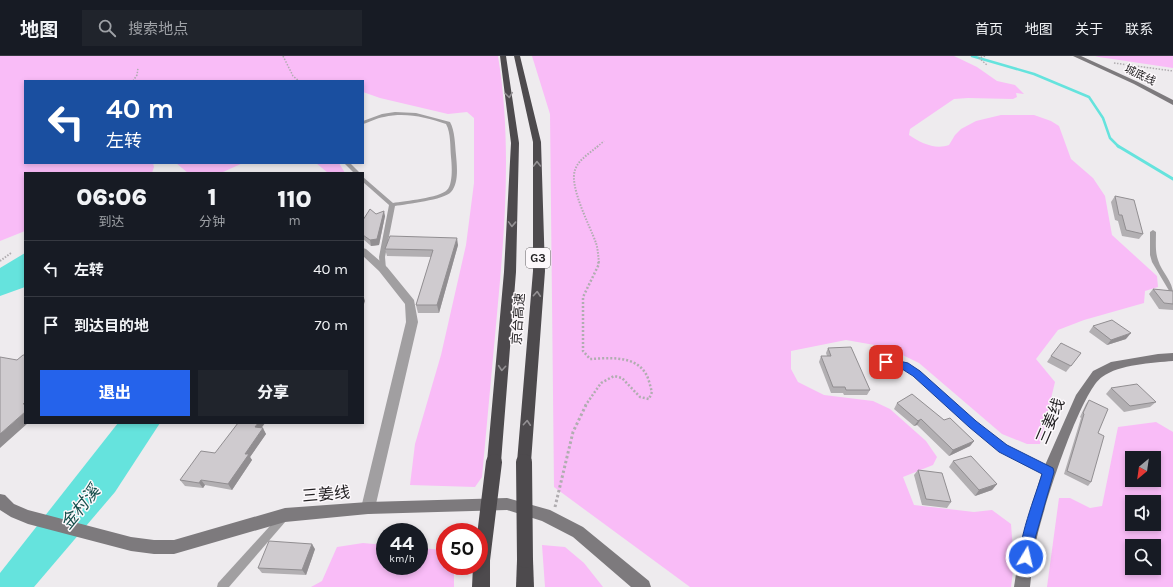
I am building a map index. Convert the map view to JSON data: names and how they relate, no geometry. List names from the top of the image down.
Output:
{
  "streets": {
    "highway": ["G3", "京台高速"],
    "main road": ["城底线", "三姜线"]
  },
  "water": ["金村溪"],
  "north": "bottom left",
  "page": {
    "header": "地图",
    "search": "搜索地点",
    "nav": [
      "首页",
      "地图",
      "关于",
      "联系"
    ],
    "turn": ["40 m", "左转"],
    "eta": [
      "06:06",
      "到达",
      "1",
      "分钟",
      "110",
      "m"
    ],
    "list": [
      {
        "name": "左转",
        "value": "40 m"
      },
      {
        "name": "到达目的地",
        "value": "70 m"
      }
    ],
    "buttons": ["退出", "分享"],
    "speed": "44 km/h",
    "limit": "50"
  }
}
